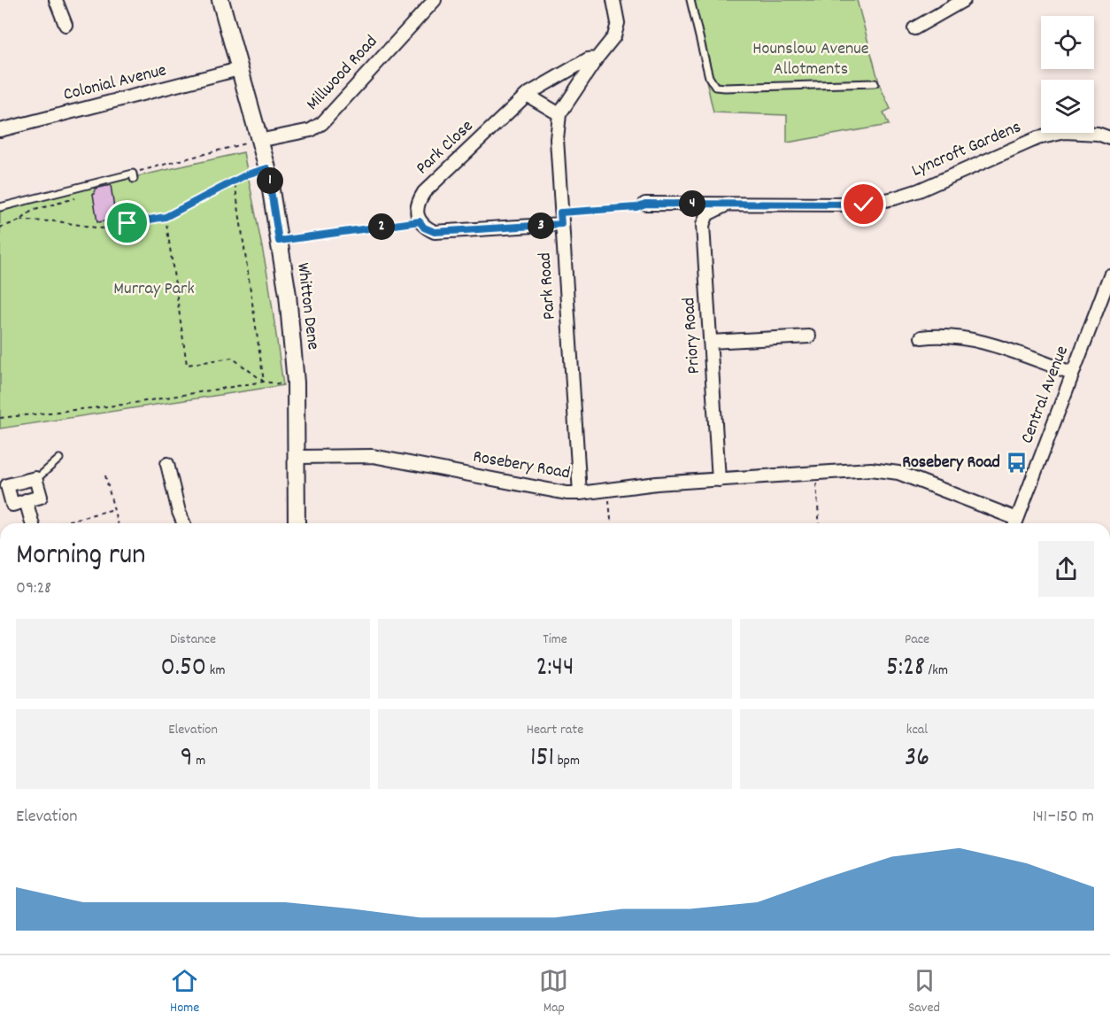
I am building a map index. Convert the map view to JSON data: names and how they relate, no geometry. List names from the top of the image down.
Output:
{
  "streets": {
    "street": [
      "Millwood Road",
      "Colonial Avenue",
      "Park Close",
      "Lyncroft Gardens",
      "Park Road",
      "Whitton Dene",
      "Priory Road",
      "Central Avenue",
      "Rosebery Road"
    ]
  },
  "crossings": [
    ["Millwood Road", "Whitton Dene"],
    ["Colonial Avenue", "Whitton Dene"],
    ["Park Close", "Park Road"],
    ["Lyncroft Gardens", "Priory Road"],
    ["Park Road", "Rosebery Road"],
    ["Whitton Dene", "Rosebery Road"],
    ["Priory Road", "Rosebery Road"]
  ],
  "parks": ["Hounslow Avenue Allotments", "Murray Park"],
  "places": {
    "bus stop": ["Rosebery Road"]
  },
  "page": {
    "pins": [
      "1",
      "4",
      "3",
      "2"
    ],
    "heading": ["Morning run", "09:28"],
    "stats": [
      ["Distance", "0.50 km"],
      ["Time", "2:44"],
      ["Pace", "5:28 /km"],
      ["Elevation", "9 m"],
      ["Heart rate", "151 bpm"],
      ["kcal", "36"]
    ],
    "chart": ["Elevation", "141–150 m"],
    "tabs": ["Home", "Map", "Saved"]
  }
}
